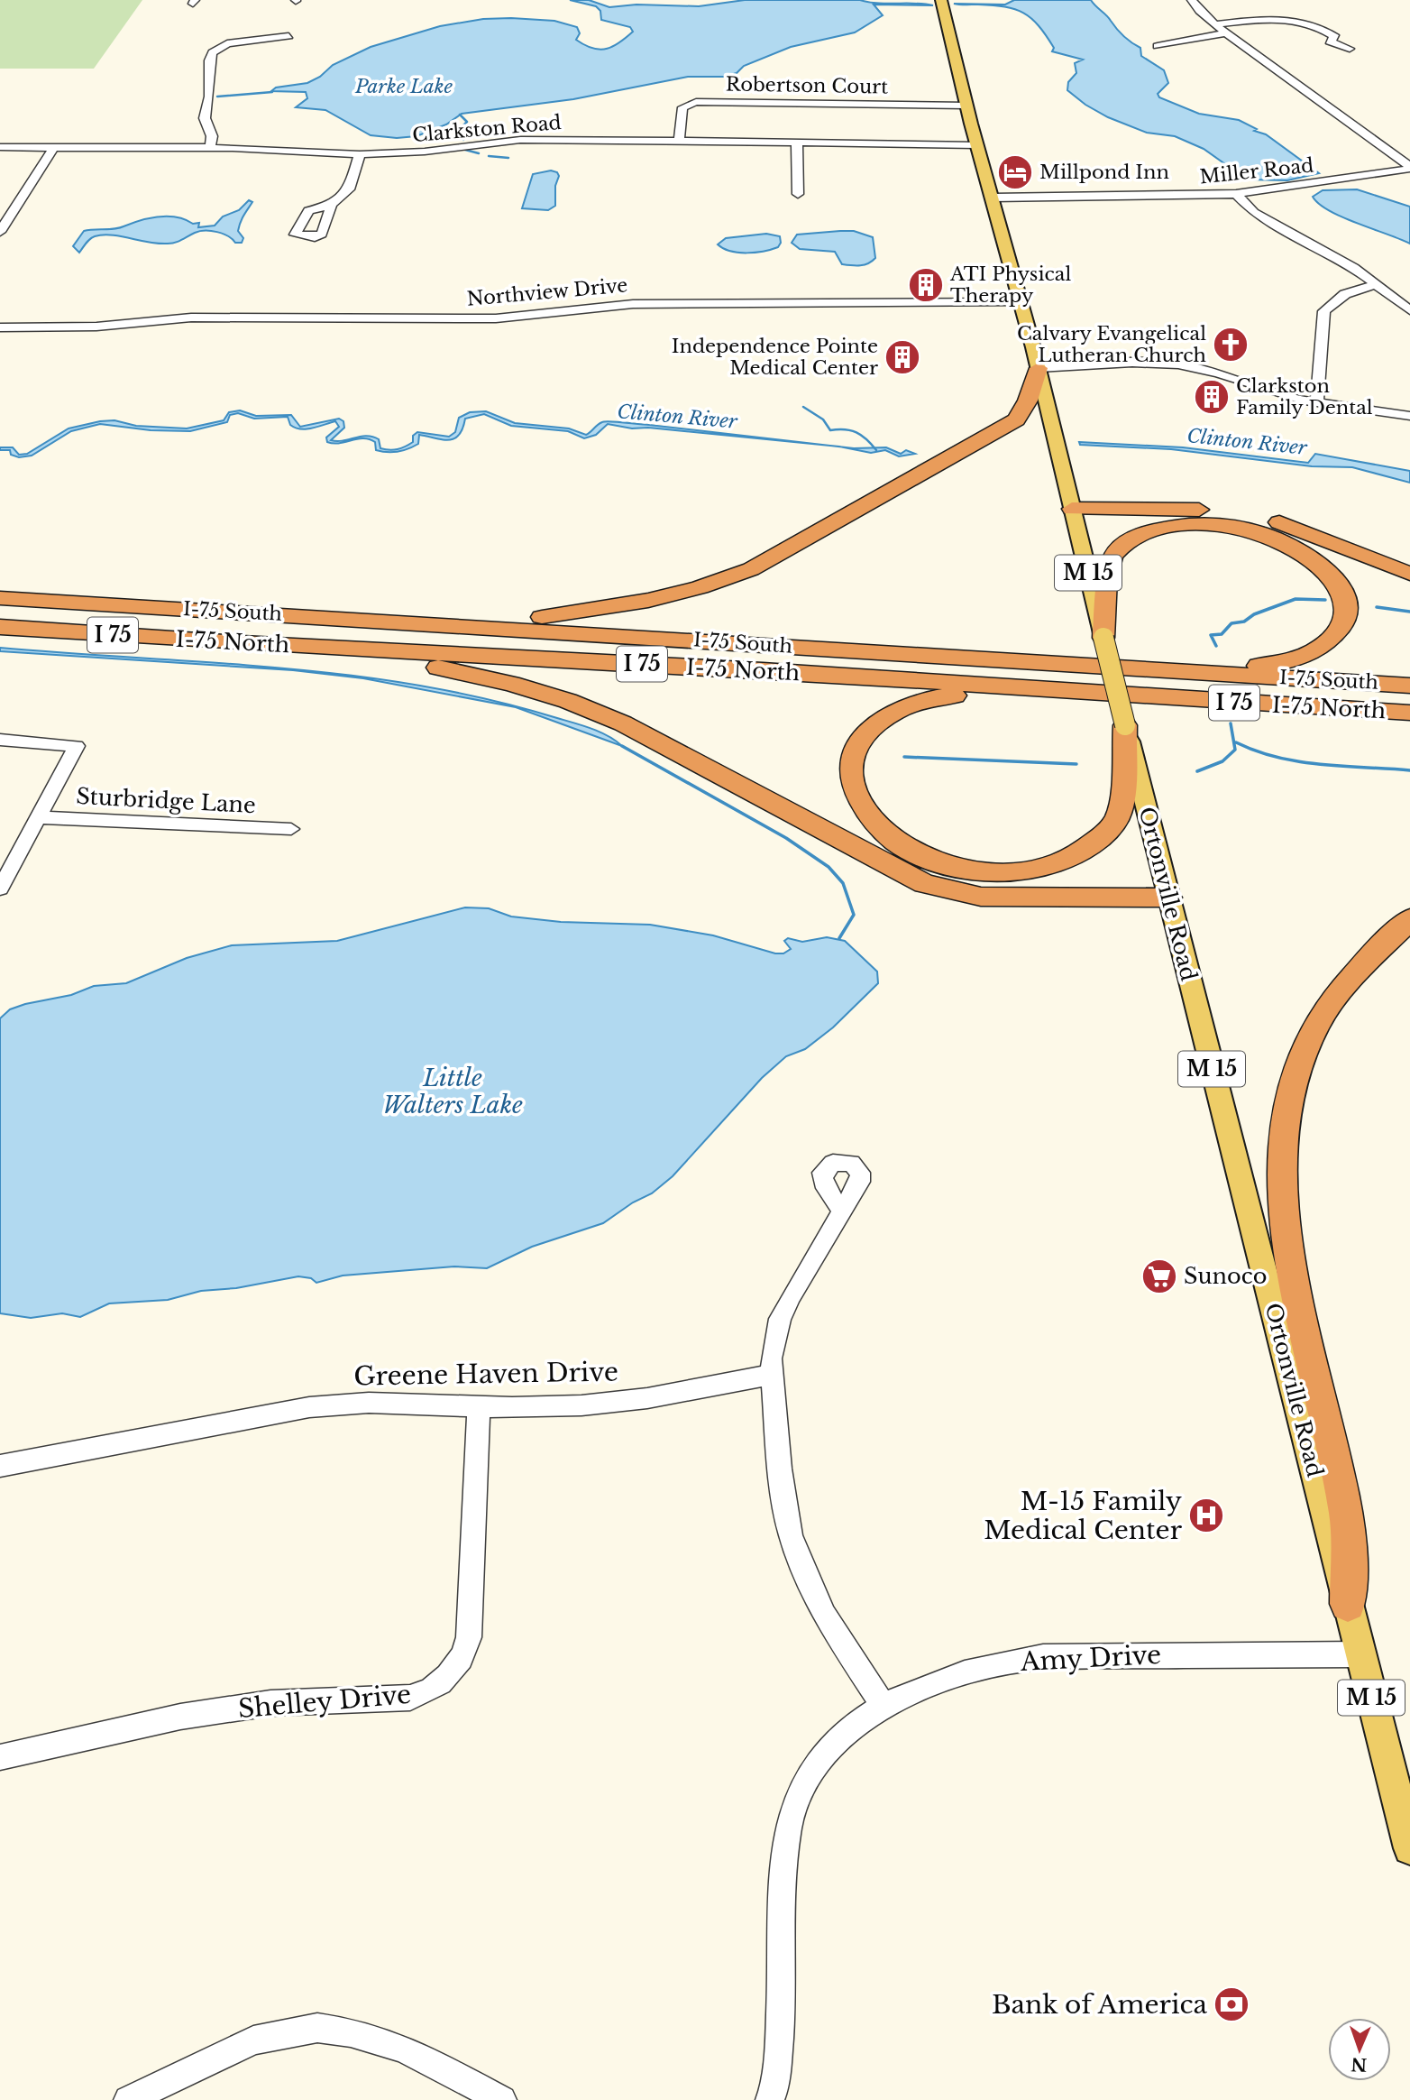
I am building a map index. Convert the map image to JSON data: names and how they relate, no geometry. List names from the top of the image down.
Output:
{
  "streets": {
    "highway": ["I-75 South", "I 75", "I-75 North"],
    "main road": ["M 15", "Ortonville Road"],
    "street": [
      "Robertson Court",
      "Clarkston Road",
      "Miller Road",
      "Northview Drive",
      "Sturbridge Lane",
      "Greene Haven Drive",
      "Amy Drive",
      "Shelley Drive"
    ]
  },
  "crossings": [
    ["Robertson Court", "Clarkston Road"],
    ["Robertson Court", "M 15"],
    ["Clarkston Road", "M 15"],
    ["Miller Road", "M 15"],
    ["Northview Drive", "M 15"],
    ["M 15", "Ortonville Road"],
    ["Ortonville Road", "Amy Drive"],
    ["Greene Haven Drive", "Shelley Drive"]
  ],
  "water": ["Parke Lake", "Clinton River", "Little Walters Lake"],
  "places": {
    "hotel": ["Millpond Inn"],
    "building": ["ATI Physical Therapy", "Independence Pointe Medical Center", "Clarkston Family Dental"],
    "church": ["Calvary Evangelical Lutheran Church"],
    "supermarket": ["Sunoco"],
    "hospital": ["M-15 Family Medical Center"],
    "bank": ["Bank of America"]
  },
  "north": "bottom"
}
